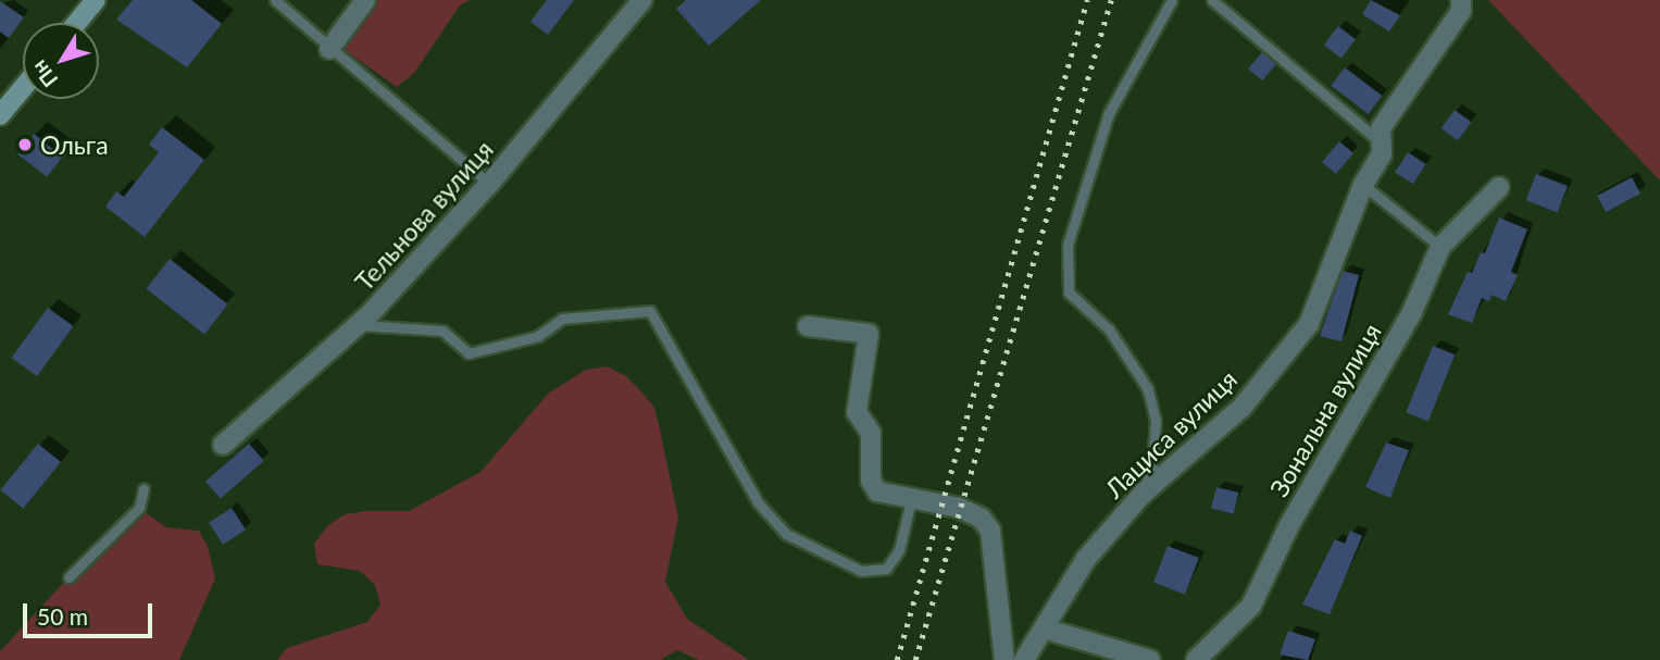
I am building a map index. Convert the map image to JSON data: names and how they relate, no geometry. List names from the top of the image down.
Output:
{
  "streets": {
    "street": ["Тельнова вулиця", "Зональна вулиця", "Лациса вулиця"]
  },
  "places": ["Ольга"],
  "scale_bar": "50 m",
  "north": "bottom left"
}
